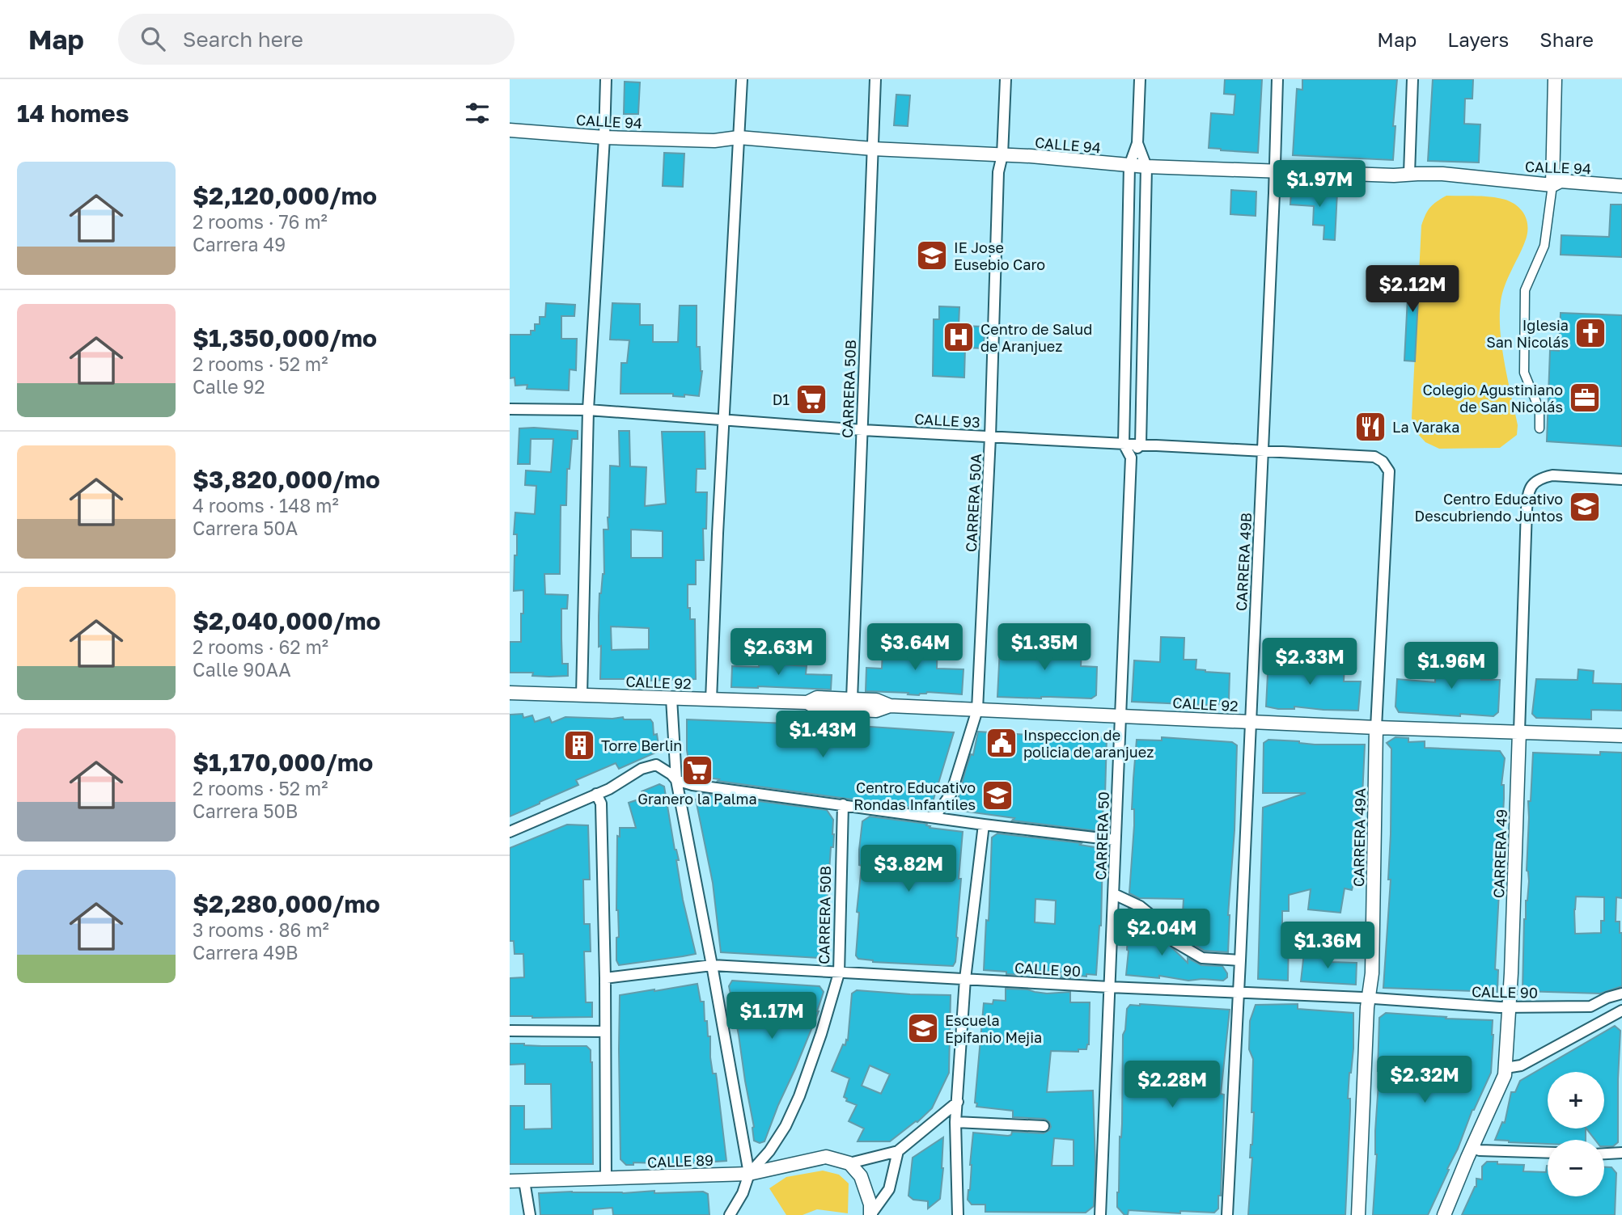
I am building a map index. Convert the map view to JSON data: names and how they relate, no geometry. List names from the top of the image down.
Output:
{
  "streets": {
    "street": [
      "CALLE 94",
      "CARRERA 50B",
      "CALLE 93",
      "CARRERA 50A",
      "CARRERA 49B",
      "CALLE 92",
      "CARRERA 50",
      "CARRERA 49A",
      "CARRERA 49",
      "CALLE 90",
      "CALLE 89"
    ]
  },
  "crossings": [
    ["CALLE 94", "CARRERA 50B"],
    ["CALLE 94", "CARRERA 50A"],
    ["CALLE 94", "CARRERA 49B"],
    ["CARRERA 50B", "CALLE 93"],
    ["CARRERA 50B", "CALLE 92"],
    ["CARRERA 50B", "CALLE 90"],
    ["CARRERA 50B", "CALLE 89"],
    ["CALLE 93", "CARRERA 50A"],
    ["CALLE 93", "CARRERA 49B"],
    ["CALLE 93", "CARRERA 49A"],
    ["CARRERA 50A", "CALLE 92"],
    ["CARRERA 49B", "CALLE 92"],
    ["CARRERA 49B", "CALLE 90"],
    ["CALLE 92", "CARRERA 50"],
    ["CALLE 92", "CARRERA 49A"],
    ["CALLE 92", "CARRERA 49"],
    ["CARRERA 50", "CALLE 90"],
    ["CARRERA 49A", "CALLE 90"],
    ["CARRERA 49", "CALLE 90"]
  ],
  "places": {
    "school or university": [
      "IE Jose Eusebio Caro",
      "Centro Educativo Descubriendo Juntos",
      "Centro Educativo Rondas Infantiles",
      "Escuela Epifanio Mejia"
    ],
    "church": ["Iglesia San Nicolás"],
    "hospital": ["Centro de Salud de Aranjuez"],
    "office": ["Colegio Agustiniano de San Nicolás"],
    "supermarket": ["D1", "Granero la Palma"],
    "restaurant": ["La Varaka"],
    "public building": ["Inspeccion de policia de aranjuez"],
    "building": ["Torre Berlin"]
  },
  "page": {
    "header": "Map",
    "search": "Search here",
    "nav": ["Map", "Layers", "Share"],
    "heading": "14 homes",
    "list": [
      {
        "name": "$2,120,000/mo",
        "note": "2 rooms · 76 m² · Carrera 49"
      },
      {
        "name": "$1,350,000/mo",
        "note": "2 rooms · 52 m² · Calle 92"
      },
      {
        "name": "$3,820,000/mo",
        "note": "4 rooms · 148 m² · Carrera 50A"
      },
      {
        "name": "$2,040,000/mo",
        "note": "2 rooms · 62 m² · Calle 90AA"
      },
      {
        "name": "$1,170,000/mo",
        "note": "2 rooms · 52 m² · Carrera 50B"
      },
      {
        "name": "$2,280,000/mo",
        "note": "3 rooms · 86 m² · Carrera 49B"
      }
    ],
    "price": [
      "$1.97M",
      "$2.12M",
      "$3.64M",
      "$1.35M",
      "$2.63M",
      "$2.33M",
      "$1.96M",
      "$1.43M",
      "$3.82M",
      "$2.04M",
      "$1.36M",
      "$1.17M",
      "$2.32M",
      "$2.28M"
    ],
    "map_buttons": ["+", "−"]
  }
}
